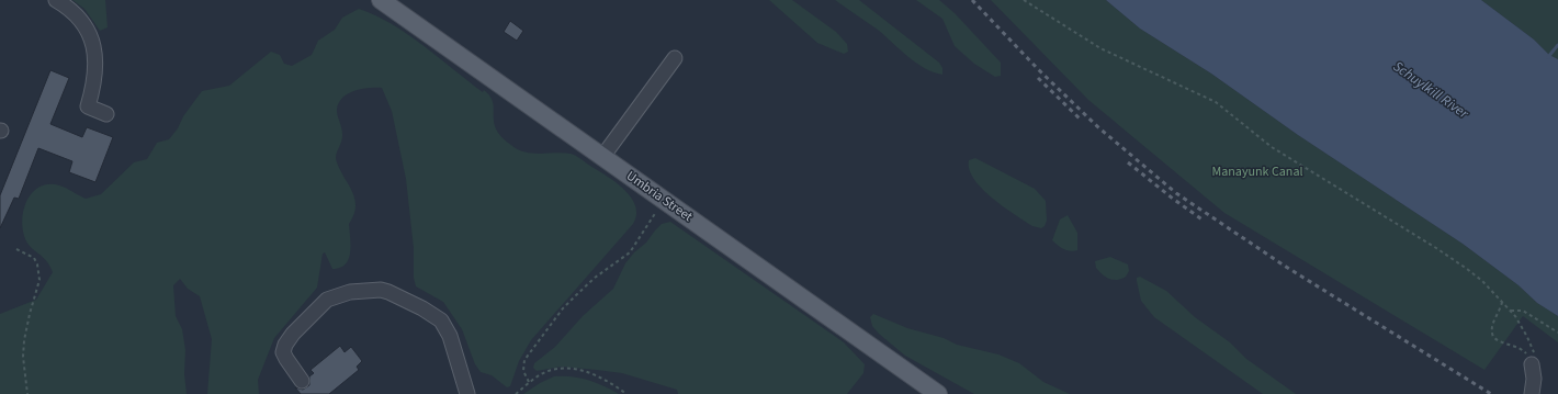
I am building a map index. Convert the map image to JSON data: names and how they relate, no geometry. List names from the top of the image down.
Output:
{
  "streets": {
    "main road": ["Umbria Street"]
  },
  "water": ["Schuylkill River"],
  "parks": ["Manayunk Canal"]
}
